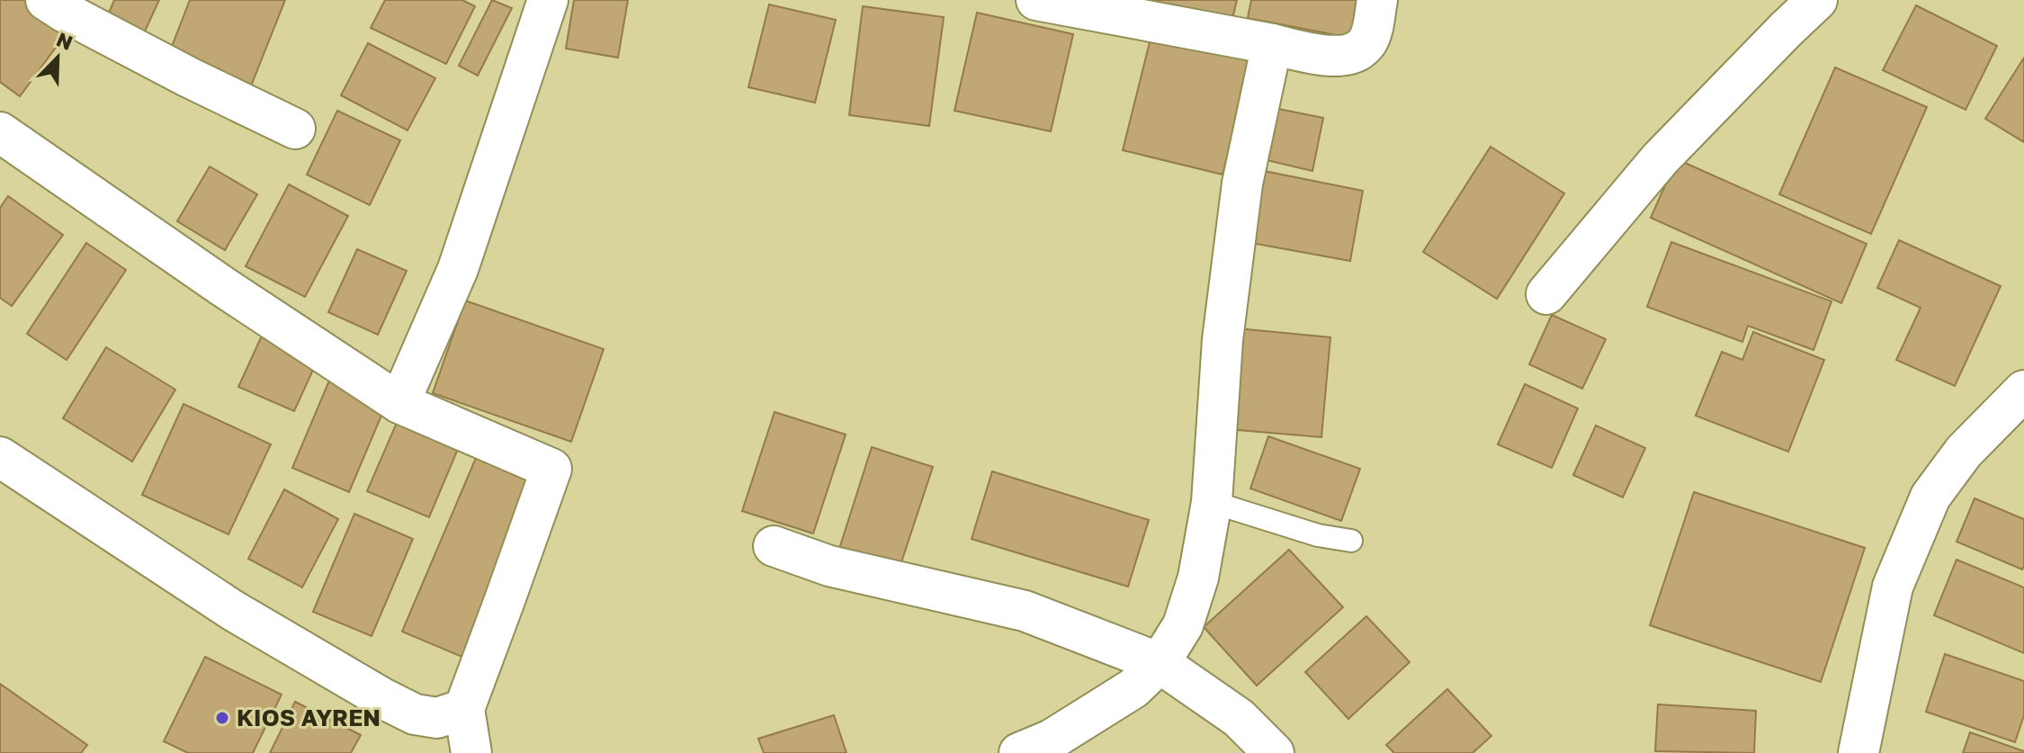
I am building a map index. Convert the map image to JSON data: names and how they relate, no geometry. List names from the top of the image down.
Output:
{
  "places": ["KIOS AYREN"],
  "north": "top right"
}
